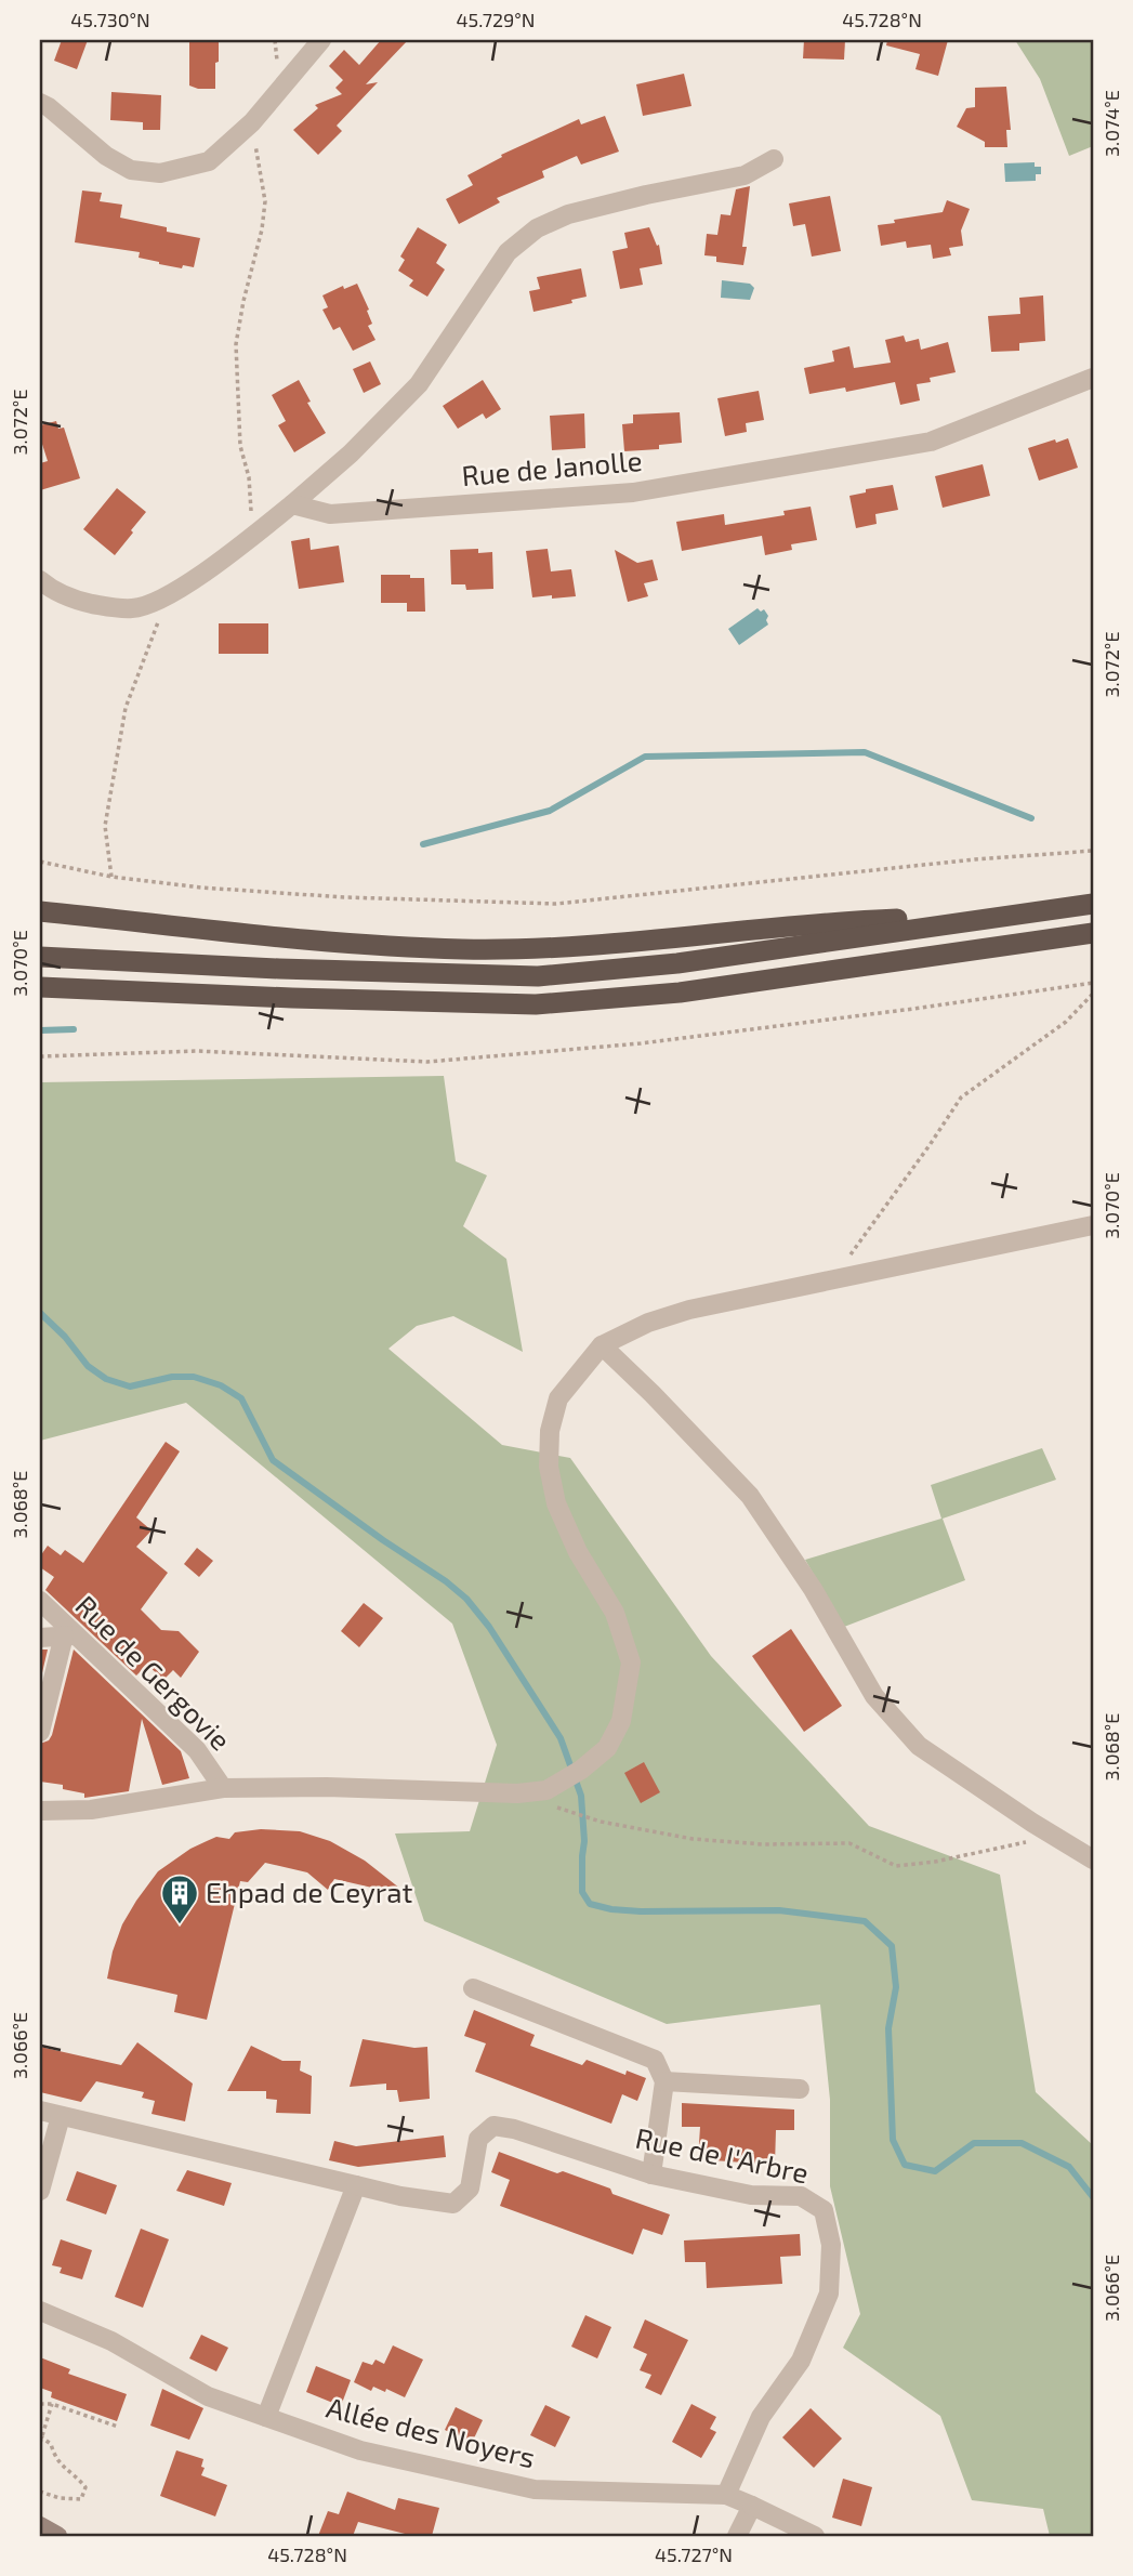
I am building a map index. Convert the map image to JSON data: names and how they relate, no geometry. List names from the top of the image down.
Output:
{
  "streets": {
    "street": [
      "Rue de Janolle",
      "Rue de Gergovie",
      "Rue de l'Arbre",
      "Allée des Noyers"
    ]
  },
  "crossings": [
    ["Rue de l'Arbre", "Allée des Noyers"]
  ],
  "places": {
    "building": ["Ehpad de Ceyrat"]
  },
  "coordinates": [
    "45.730°N",
    "45.729°N",
    "45.728°N",
    "3.074°E",
    "3.072°E",
    "3.070°E",
    "3.068°E",
    "3.066°E",
    "45.727°N"
  ]
}
